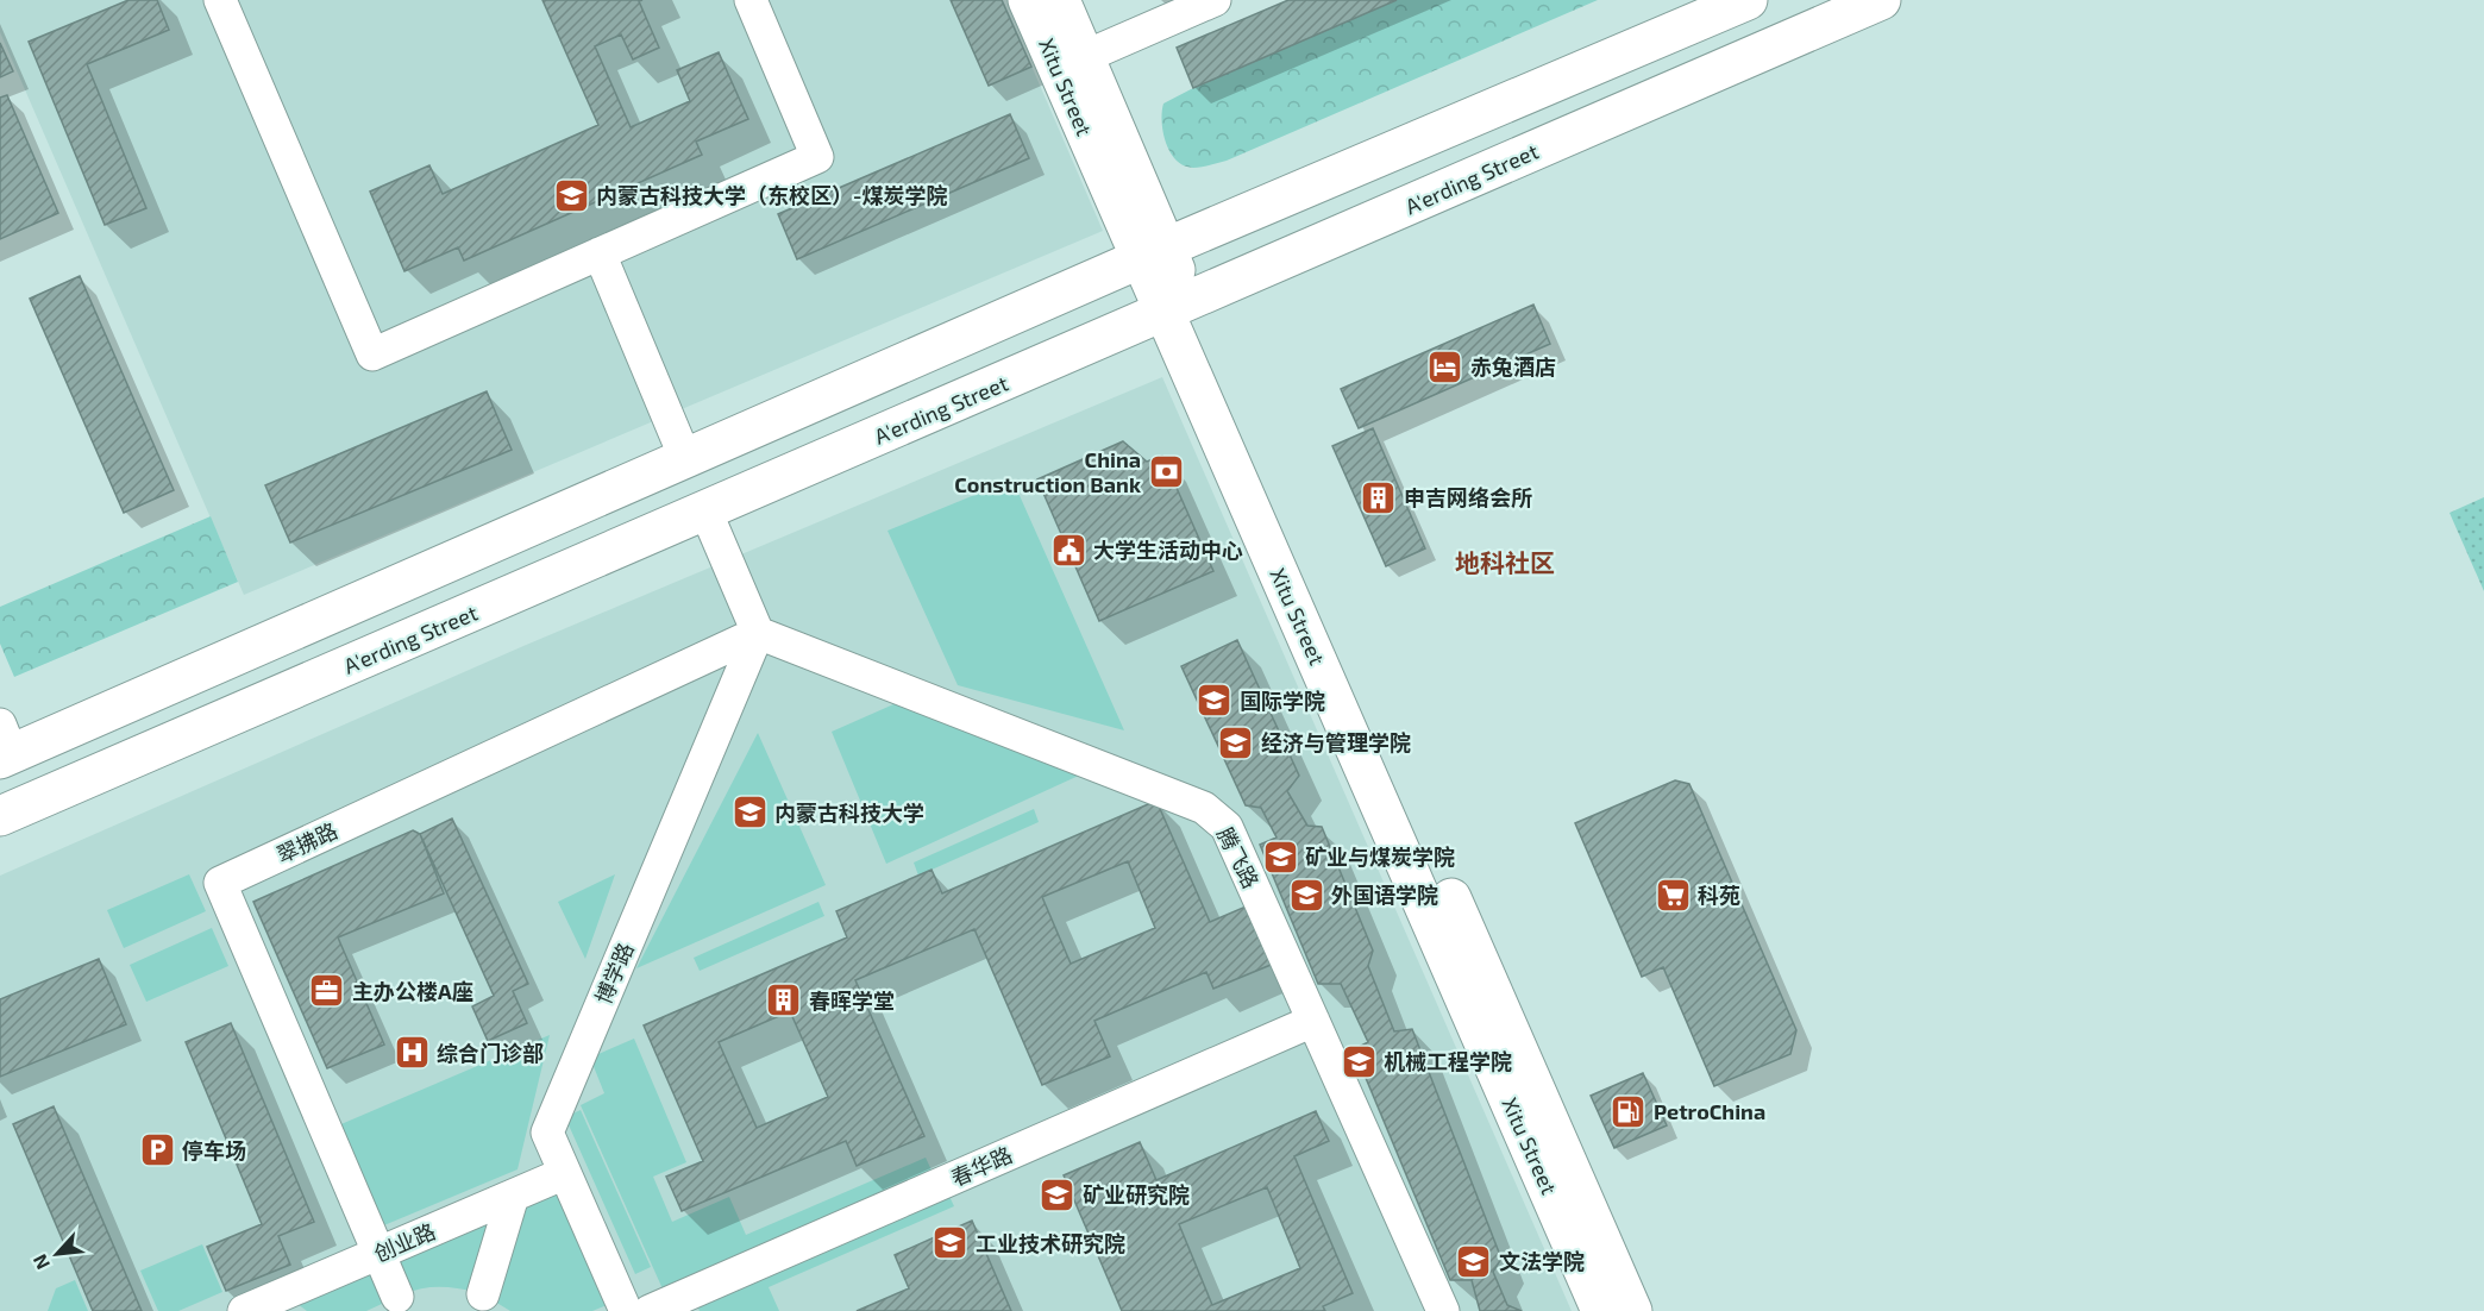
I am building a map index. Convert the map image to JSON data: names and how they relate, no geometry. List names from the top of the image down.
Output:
{
  "streets": {
    "main road": ["Xitu Street", "A'erding Street"],
    "street": [
      "翠拂路",
      "腾飞路",
      "博学路",
      "春华路",
      "创业路"
    ]
  },
  "crossings": [
    ["Xitu Street", "A'erding Street"],
    ["翠拂路", "腾飞路"],
    ["翠拂路", "博学路"],
    ["翠拂路", "创业路"],
    ["腾飞路", "博学路"],
    ["腾飞路", "春华路"],
    ["博学路", "春华路"],
    ["博学路", "创业路"]
  ],
  "districts": ["地科社区"],
  "places": {
    "school or university": [
      "内蒙古科技大学（东校区）-煤炭学院",
      "国际学院",
      "经济与管理学院",
      "内蒙古科技大学",
      "矿业与煤炭学院",
      "外国语学院",
      "机械工程学院",
      "矿业研究院",
      "工业技术研究院",
      "文法学院"
    ],
    "hotel": ["赤兔酒店"],
    "bank": ["China Construction Bank"],
    "building": ["申吉网络会所", "春晖学堂"],
    "public building": ["大学生活动中心"],
    "supermarket": ["科苑"],
    "office": ["主办公楼A座"],
    "hospital": ["综合门诊部"],
    "fuel station": ["PetroChina"],
    "parking": ["停车场"]
  },
  "north": "bottom left"
}
